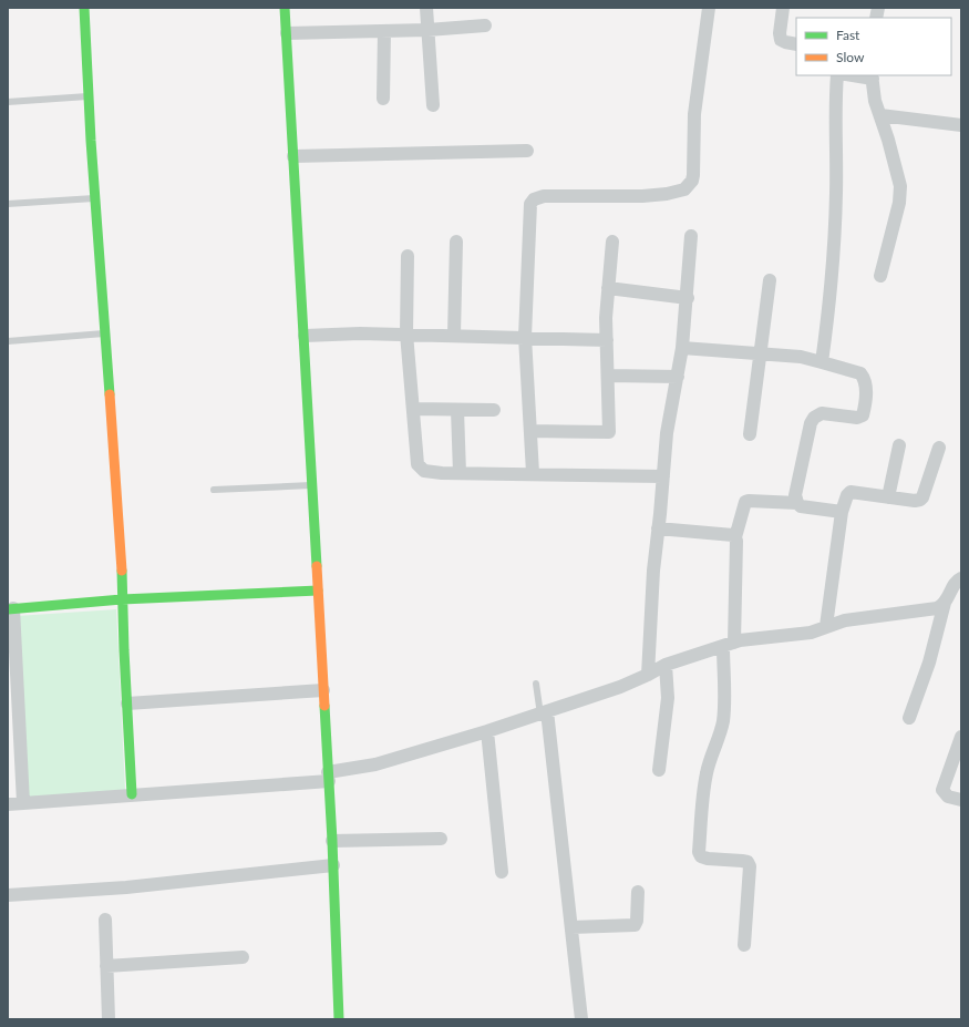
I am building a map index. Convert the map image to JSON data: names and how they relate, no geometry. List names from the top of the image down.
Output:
{
  "legend": ["Fast", "Slow"]
}
